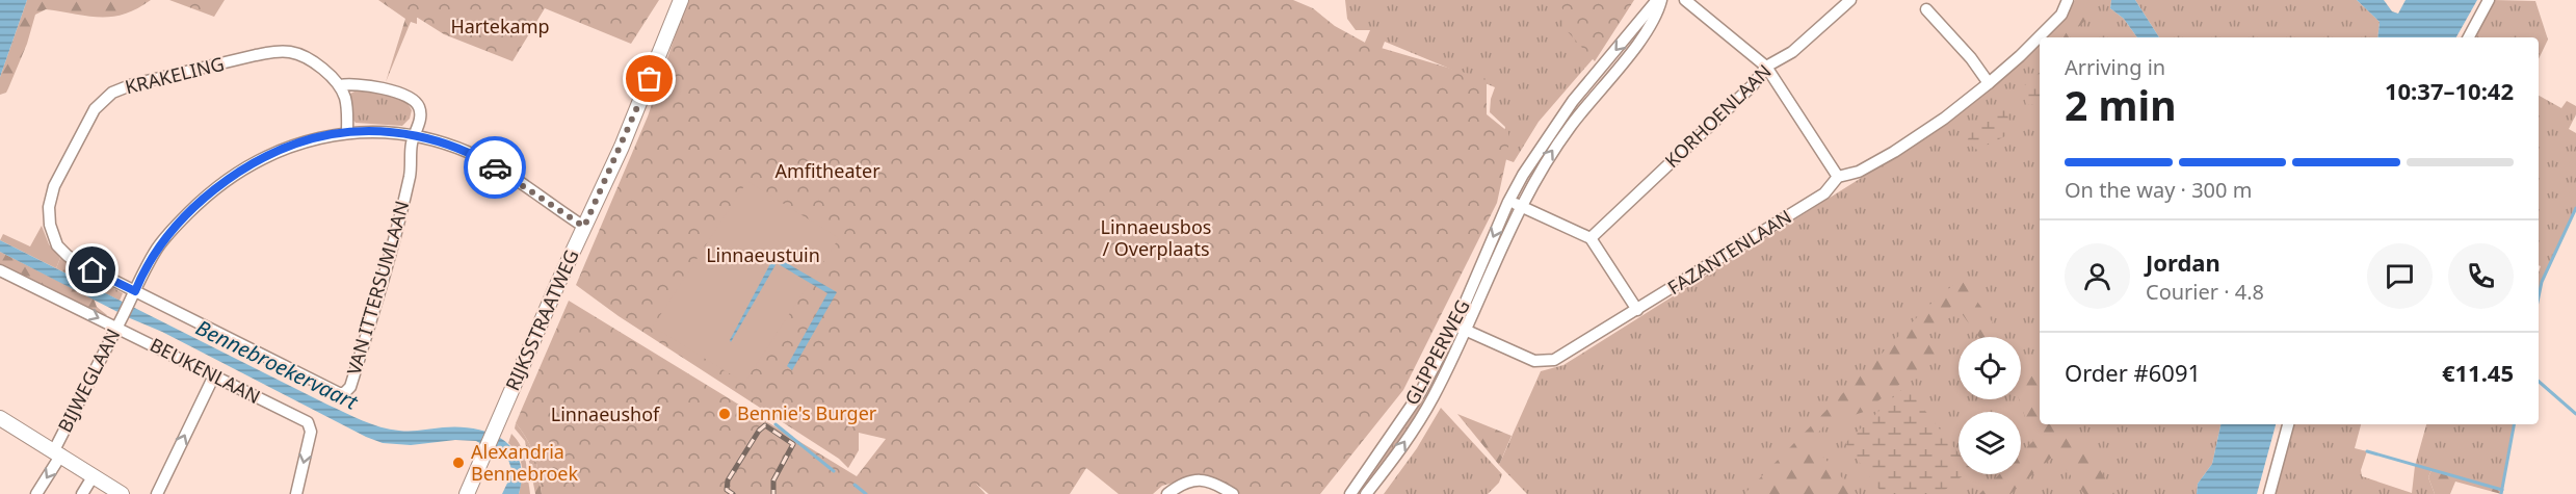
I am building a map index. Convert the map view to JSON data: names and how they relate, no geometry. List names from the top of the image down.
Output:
{
  "streets": {
    "main road": ["RIJKSSTRAATWEG"],
    "street": [
      "KRAKELING",
      "KORHOENLAAN",
      "FAZANTENLAAN",
      "VAN ITTERSUMLAAN",
      "GLIPPERWEG",
      "BEUKENLAAN",
      "BIJWEGLAAN"
    ]
  },
  "crossings": [
    ["KRAKELING", "VAN ITTERSUMLAAN"],
    ["KRAKELING", "BIJWEGLAAN"],
    ["FAZANTENLAAN", "GLIPPERWEG"],
    ["VAN ITTERSUMLAAN", "BIJWEGLAAN"],
    ["RIJKSSTRAATWEG", "BIJWEGLAAN"],
    ["BEUKENLAAN", "BIJWEGLAAN"]
  ],
  "one_way": ["BEUKENLAAN"],
  "water": ["Bennebroekervaart"],
  "parks": [
    "Hartekamp",
    "Amfitheater",
    "Linnaeusbos / Overplaats",
    "Linnaeustuin",
    "Linnaeushof"
  ],
  "places": ["Bennie's Burger", "Alexandria Bennebroek"],
  "page": {
    "heading": ["2 min", "Arriving in", "10:37–10:42"],
    "panel": [
      "Jordan",
      "Courier · 4.8",
      "Order #6091",
      "€11.45"
    ],
    "bar": "On the way · 300 m"
  }
}
